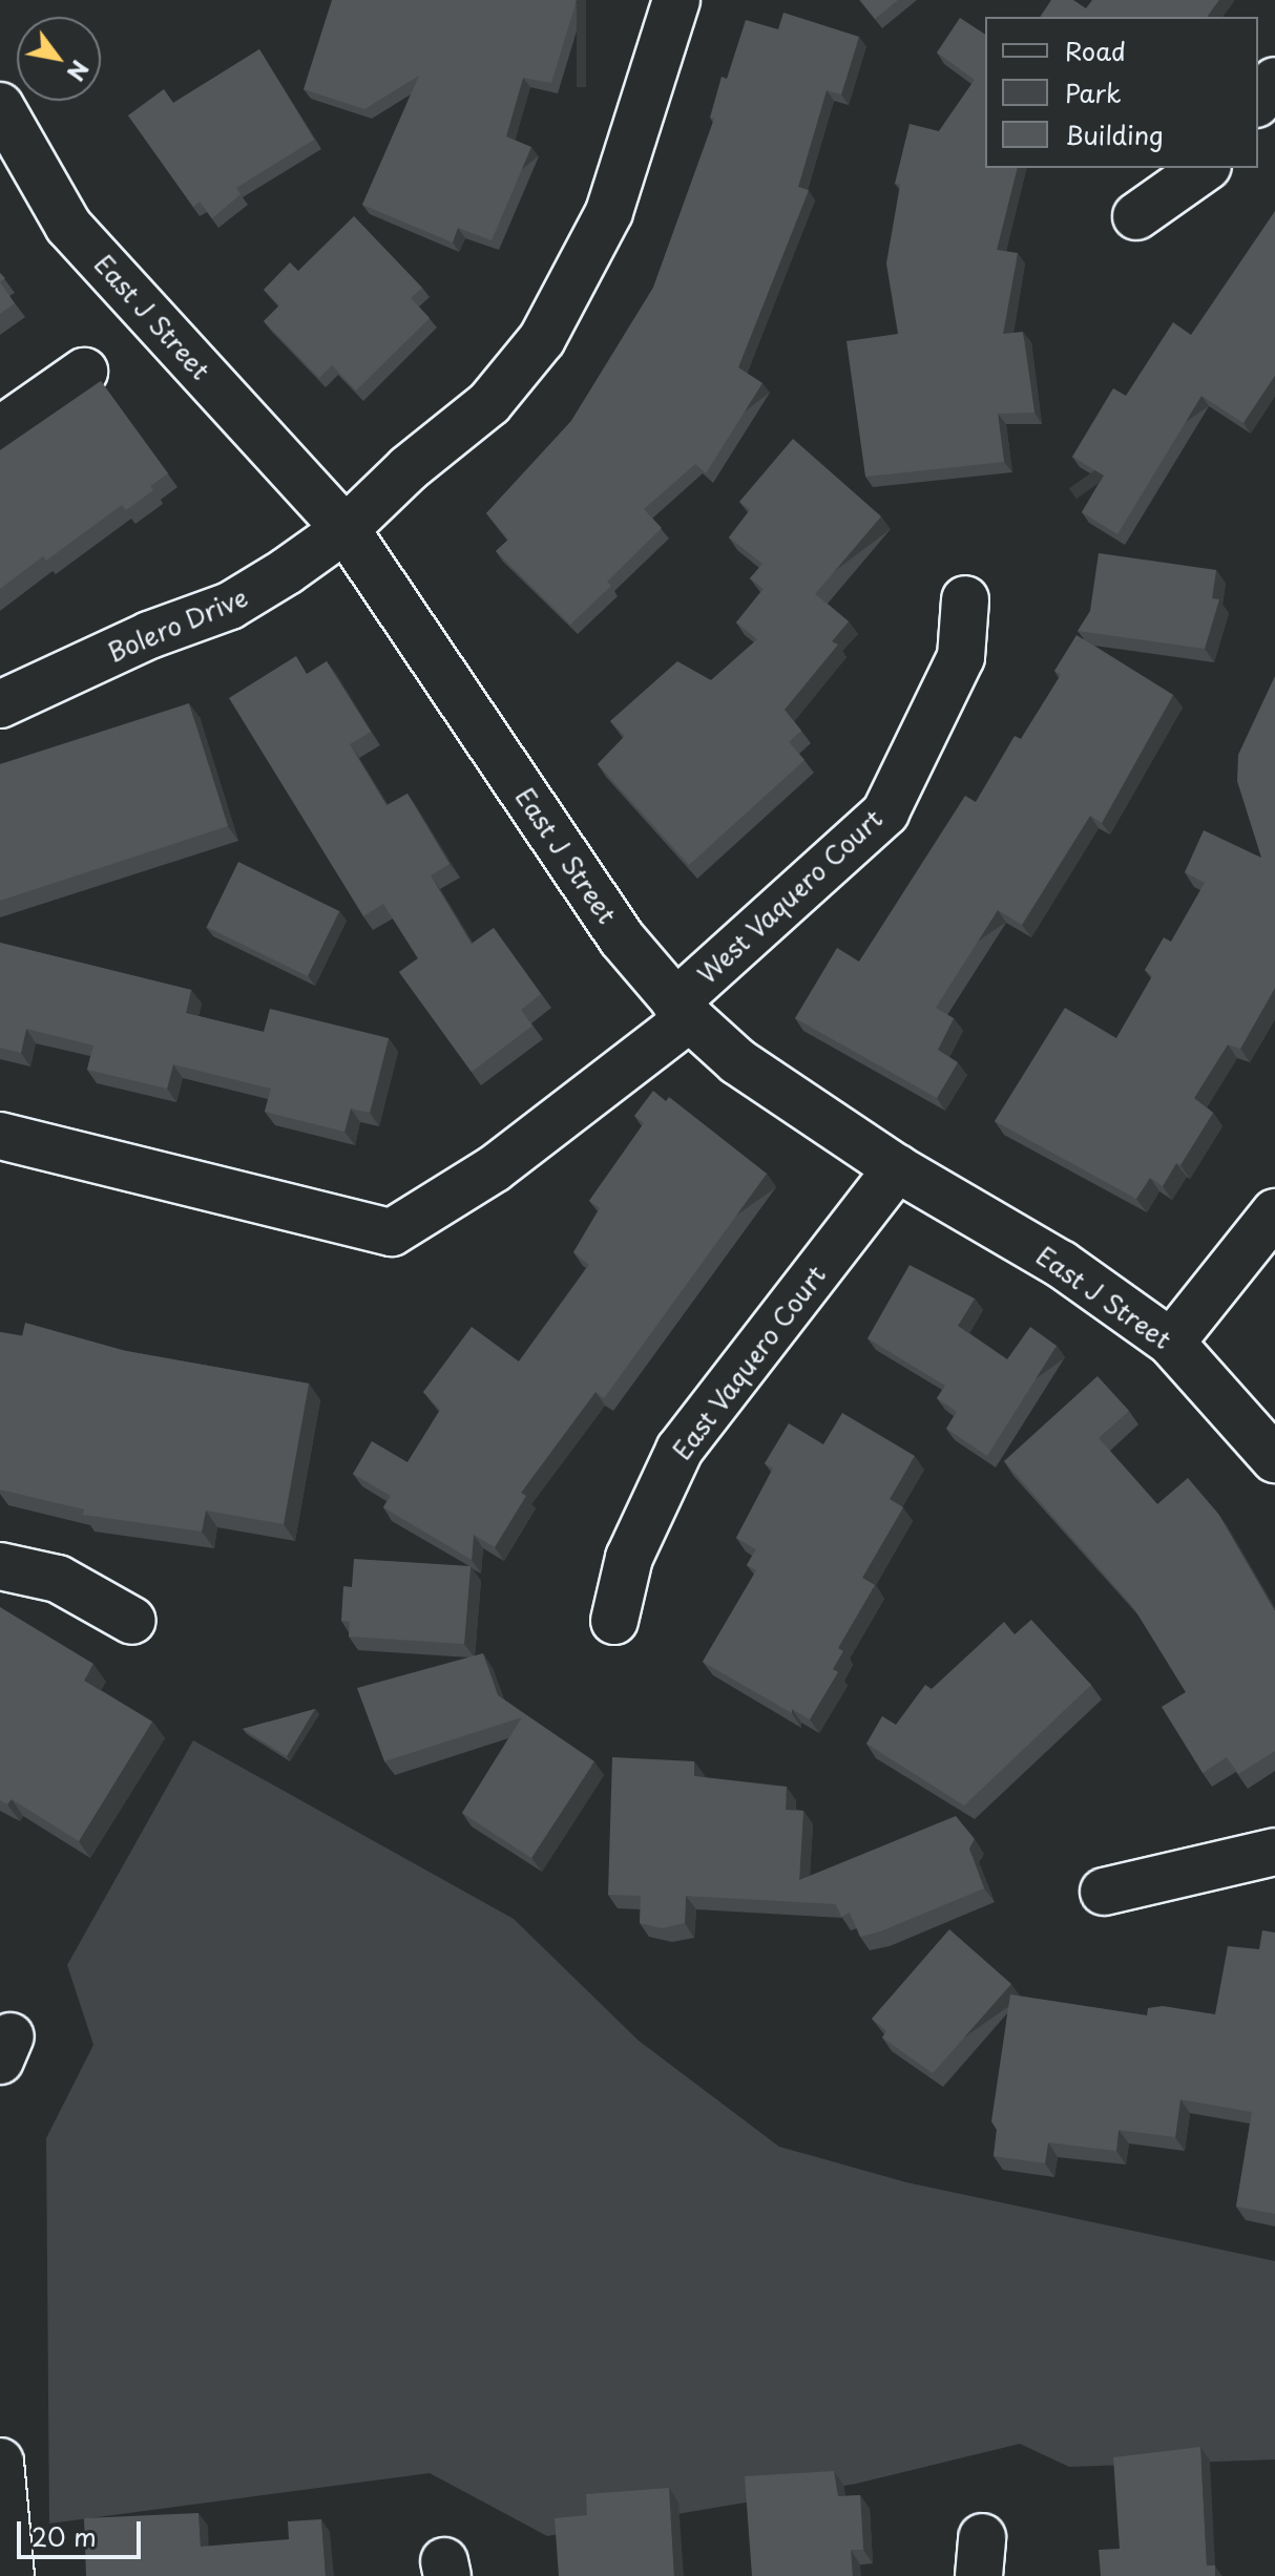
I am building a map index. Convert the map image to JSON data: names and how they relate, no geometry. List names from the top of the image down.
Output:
{
  "streets": {
    "street": [
      "East J Street",
      "Bolero Drive",
      "West Vaquero Court",
      "East Vaquero Court"
    ]
  },
  "crossings": [
    ["East J Street", "Bolero Drive"],
    ["East J Street", "West Vaquero Court"],
    ["East J Street", "East Vaquero Court"]
  ],
  "legend": ["Road", "Park", "Building"],
  "scale_bar": "20 m",
  "north": "bottom right"
}
